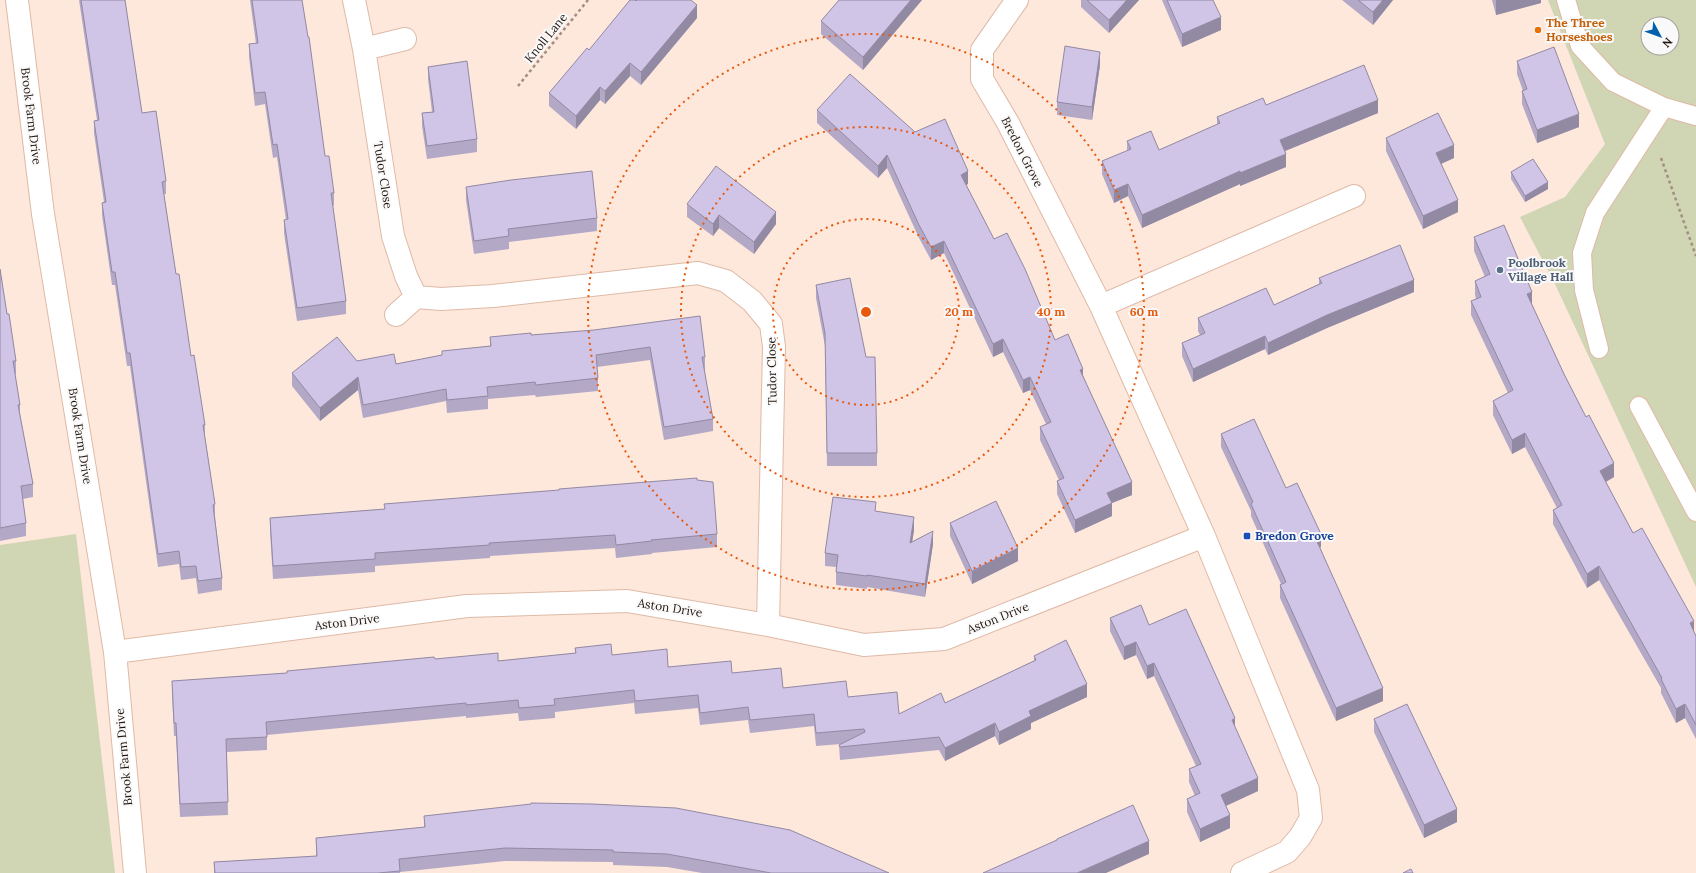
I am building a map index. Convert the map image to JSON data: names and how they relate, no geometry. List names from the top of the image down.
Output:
{
  "streets": {
    "street": [
      "Brook Farm Drive",
      "Bredon Grove",
      "Tudor Close",
      "Aston Drive"
    ],
    "path": ["Knoll Lane"]
  },
  "crossings": [
    ["Brook Farm Drive", "Aston Drive"],
    ["Bredon Grove", "Aston Drive"],
    ["Tudor Close", "Aston Drive"]
  ],
  "places": {
    "other": ["The Three Horseshoes", "Poolbrook Village Hall"],
    "transit": ["Bredon Grove"]
  },
  "north": "bottom right",
  "rings": ["20 m", "40 m", "60 m"]
}
